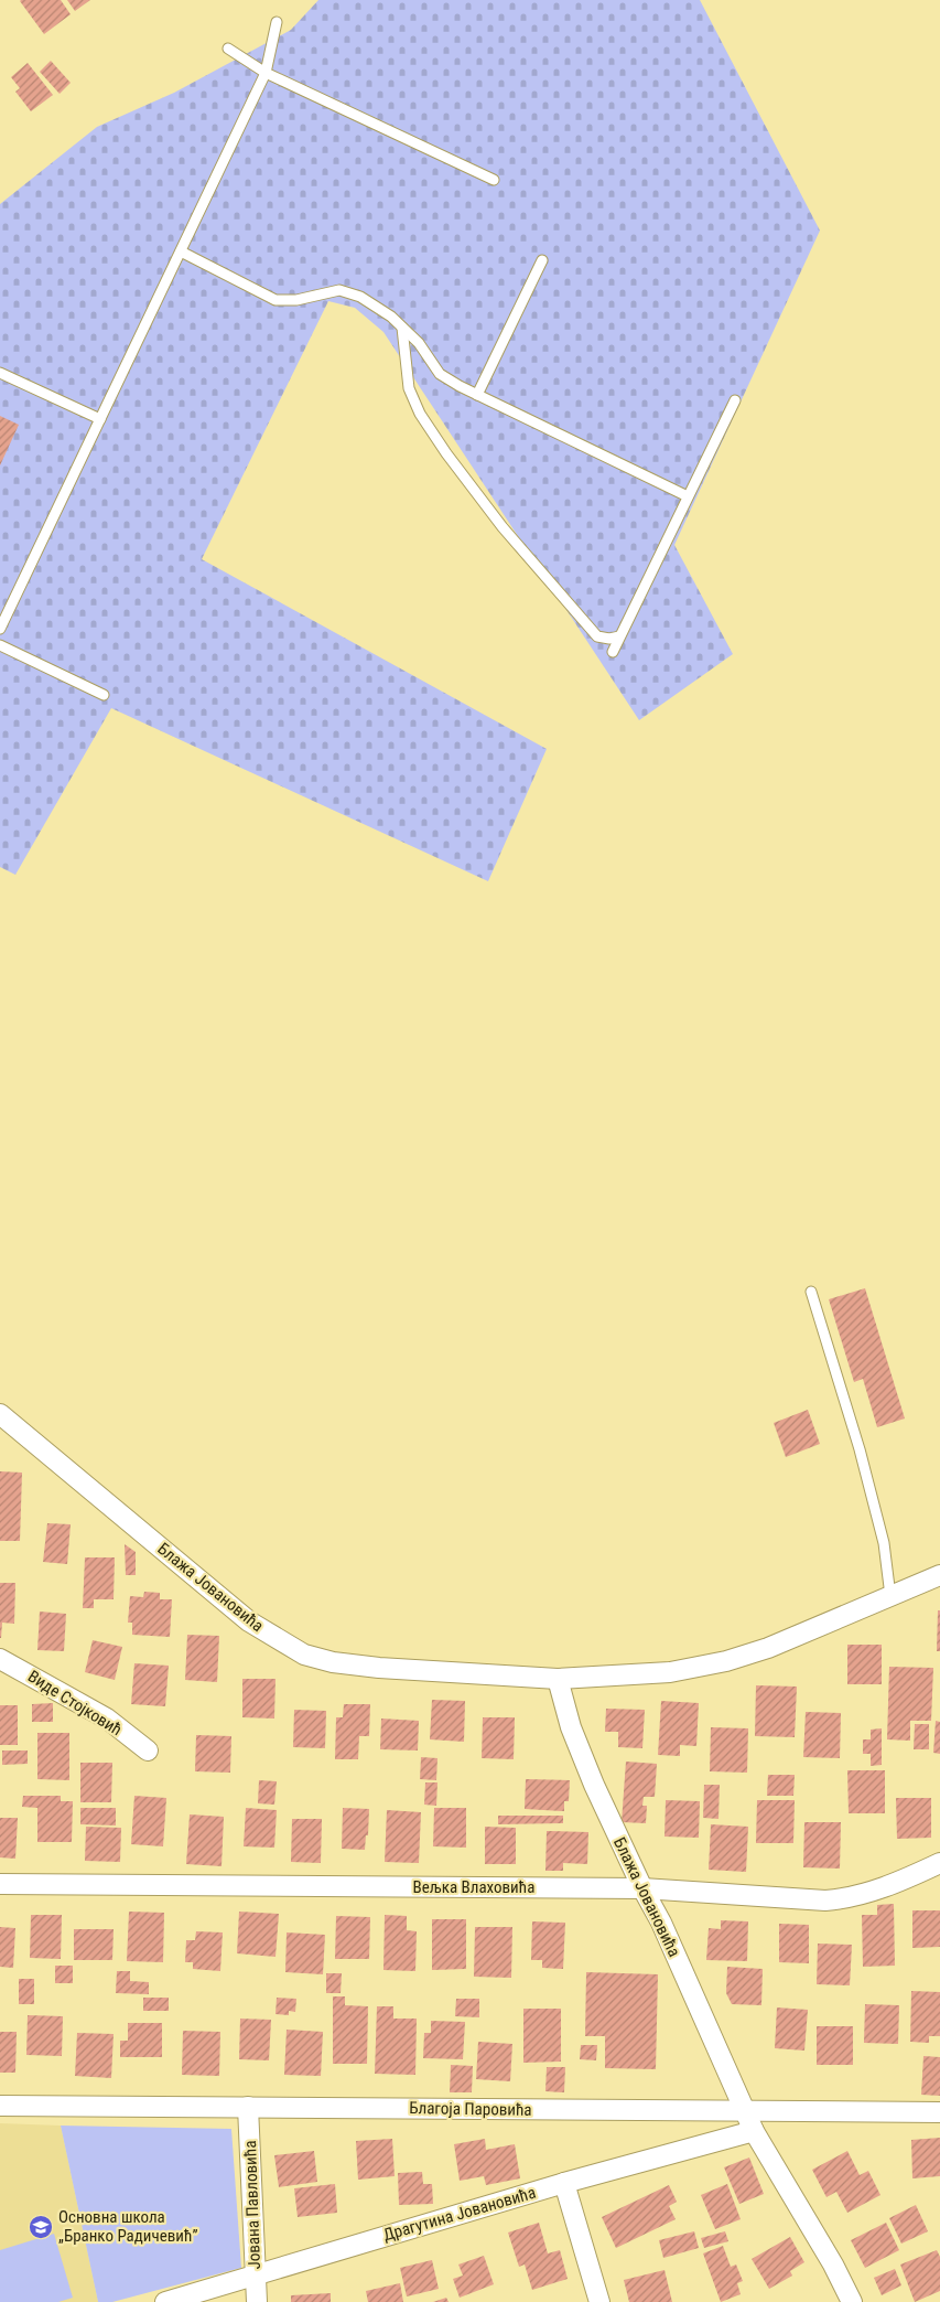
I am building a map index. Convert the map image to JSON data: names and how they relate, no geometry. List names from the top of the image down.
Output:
{
  "streets": {
    "street": [
      "Блажа Јовановића",
      "Виде Стојковић",
      "Вељка Влаховића",
      "Благоја Паровића",
      "Јована Павловића",
      "Драгутина Јовановића"
    ]
  },
  "crossings": [
    ["Блажа Јовановића", "Вељка Влаховића"],
    ["Блажа Јовановића", "Благоја Паровића"],
    ["Блажа Јовановића", "Драгутина Јовановића"],
    ["Благоја Паровића", "Јована Павловића"],
    ["Јована Павловића", "Драгутина Јовановића"]
  ],
  "places": {
    "school or university": ["Основна школа „Бранко Радичевић”"]
  }
}
